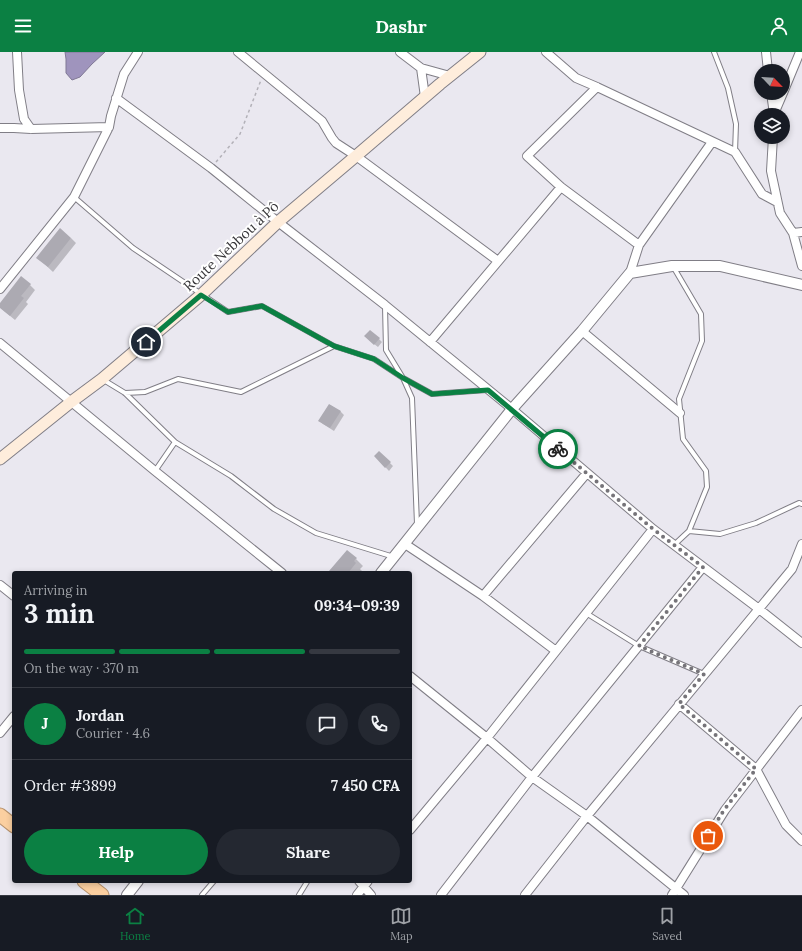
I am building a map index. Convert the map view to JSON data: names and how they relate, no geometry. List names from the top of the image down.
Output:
{
  "streets": {
    "main road": ["Route Nebbou à Pô"]
  },
  "north": "bottom right",
  "page": {
    "header": "Dashr",
    "heading": ["3 min", "Arriving in", "09:34–09:39"],
    "panel": [
      "Jordan",
      "Courier · 4.6",
      "Order #3899",
      "7 450 CFA"
    ],
    "bar": "On the way · 370 m",
    "round": "J",
    "buttons": ["Help", "Share"],
    "tabs": ["Home", "Map", "Saved"]
  }
}
